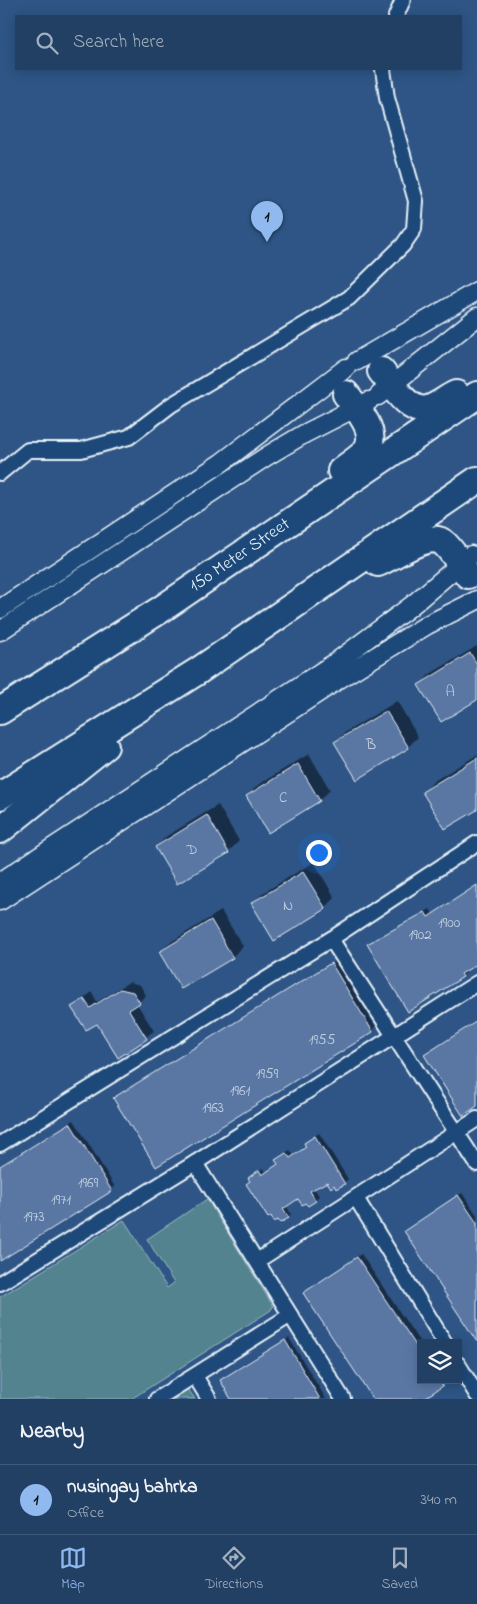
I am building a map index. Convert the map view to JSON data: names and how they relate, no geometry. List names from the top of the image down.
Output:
{
  "streets": {
    "highway": ["150 Meter Street"]
  },
  "house_numbers": [
    "A",
    "B",
    "C",
    "D",
    "N",
    "1900",
    "1902",
    "1955",
    "1959",
    "1961",
    "1963",
    "1969",
    "1971",
    "1973"
  ],
  "page": {
    "search": "Search here",
    "pins": "1",
    "heading": "Nearby",
    "list": [
      {
        "mark": "1",
        "name": "nusingay bahrka",
        "note": "Office",
        "value": "340 m"
      }
    ],
    "nav": ["Map", "Directions", "Saved"]
  }
}
